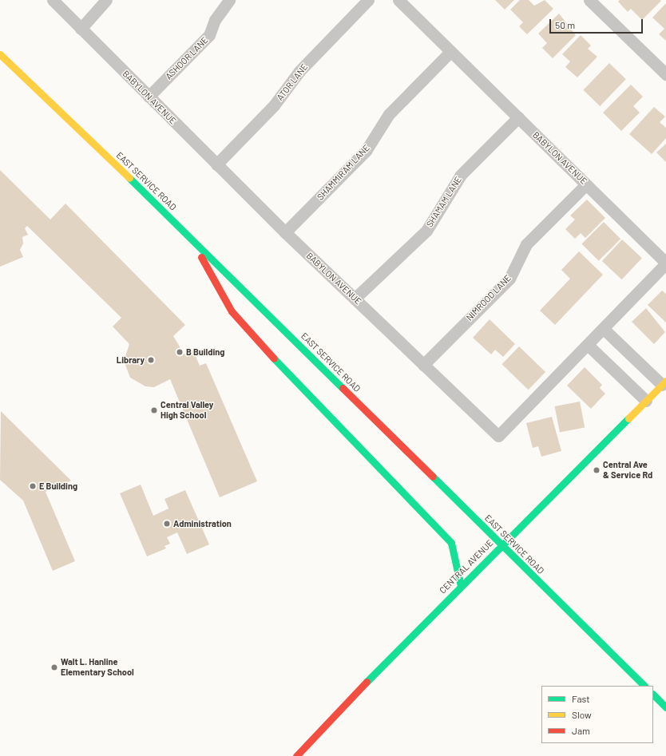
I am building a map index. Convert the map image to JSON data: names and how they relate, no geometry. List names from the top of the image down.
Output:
{
  "streets": {
    "street": [
      "ASHOOR LANE",
      "ATOR LANE",
      "BABYLON AVENUE",
      "SHAMMIRAM LANE",
      "EAST SERVICE ROAD",
      "SHAMAM LANE",
      "NIMROOD LANE",
      "CENTRAL AVENUE"
    ]
  },
  "crossings": [
    ["ASHOOR LANE", "BABYLON AVENUE"],
    ["ATOR LANE", "BABYLON AVENUE"],
    ["BABYLON AVENUE", "SHAMMIRAM LANE"],
    ["BABYLON AVENUE", "SHAMAM LANE"],
    ["BABYLON AVENUE", "NIMROOD LANE"],
    ["EAST SERVICE ROAD", "CENTRAL AVENUE"]
  ],
  "places": [
    "B Building",
    "Library",
    "Central Valley High School",
    "Central Ave & Service Rd",
    "E Building",
    "Administration",
    "Walt L. Hanline Elementary School"
  ],
  "legend": ["Fast", "Slow", "Jam"],
  "scale_bar": "50 m"
}
